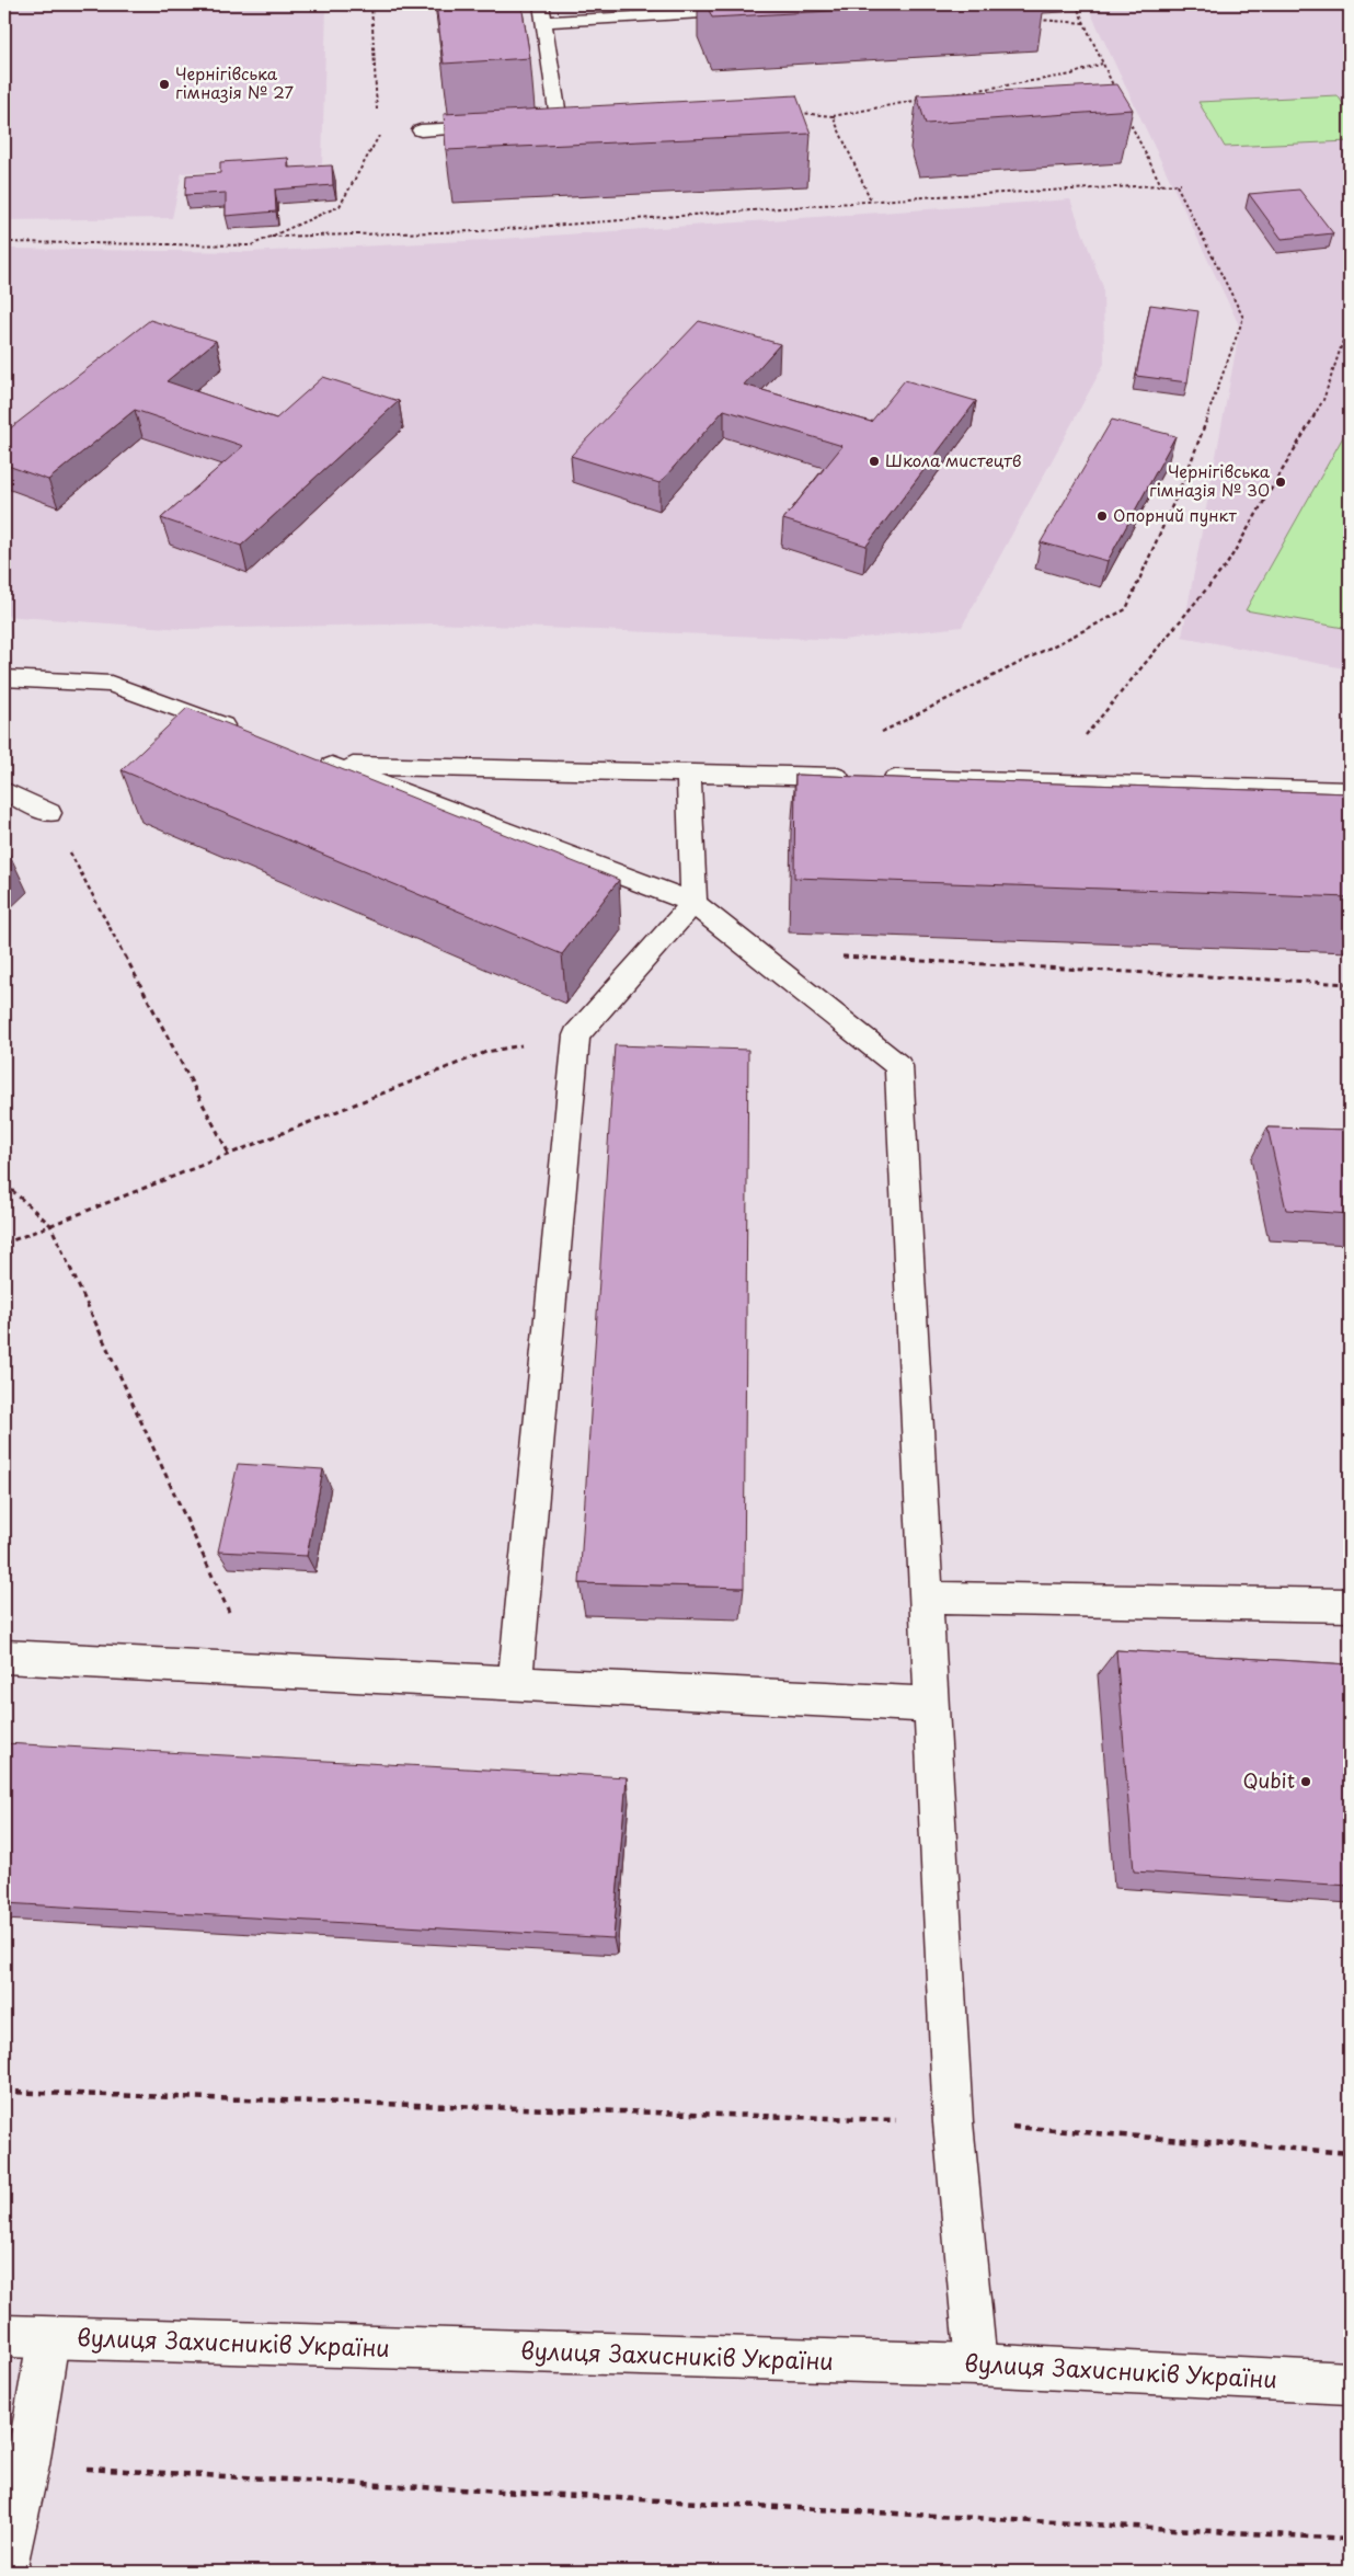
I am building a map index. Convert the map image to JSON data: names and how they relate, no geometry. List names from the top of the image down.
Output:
{
  "streets": {
    "street": ["вулиця Захисників України"]
  },
  "places": [
    "Чернігівська гімназія № 27",
    "Школа мистецтв",
    "Чернігівська гімназія № 30",
    "Опорний пункт",
    "Qubit"
  ]
}
